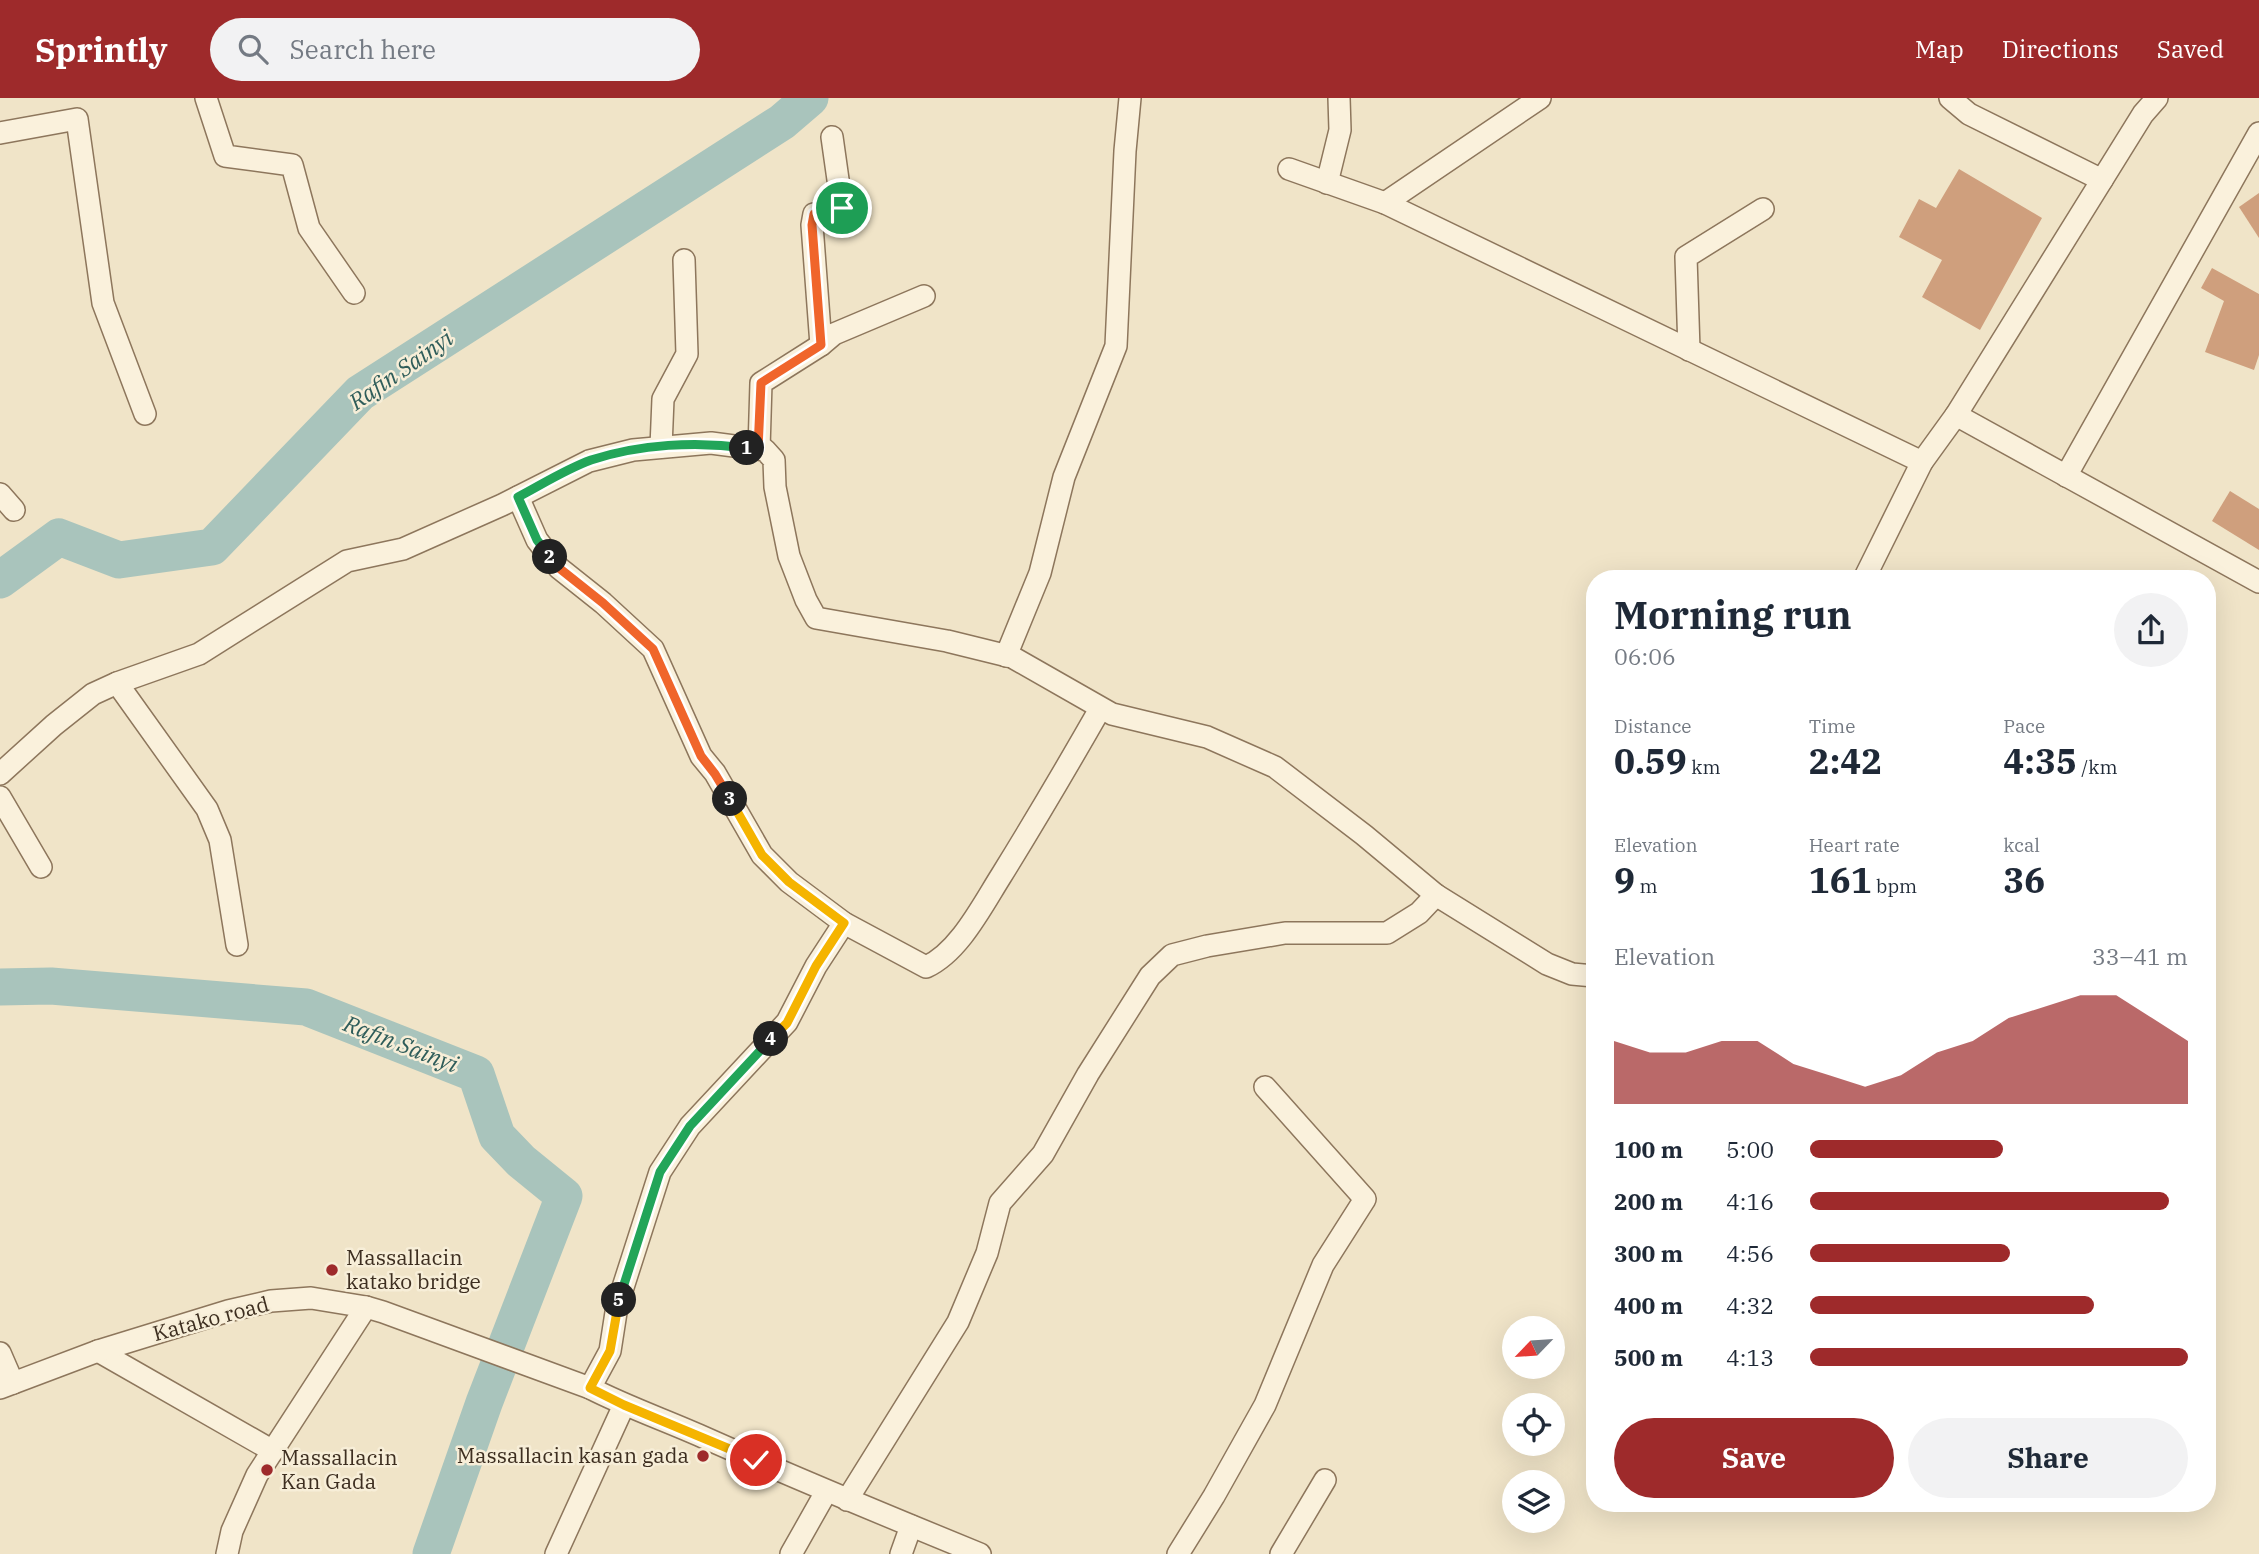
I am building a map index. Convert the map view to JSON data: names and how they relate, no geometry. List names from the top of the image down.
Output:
{
  "streets": {
    "street": ["Katako road"]
  },
  "water": ["Rafin Sainyi"],
  "places": ["Massallacin katako bridge", "Massallacin kasan gada", "Massallacin Kan Gada"],
  "north": "bottom left",
  "page": {
    "header": "Sprintly",
    "search": "Search here",
    "nav": ["Map", "Directions", "Saved"],
    "pins": [
      "1",
      "2",
      "3",
      "4",
      "5"
    ],
    "heading": ["Morning run", "06:06"],
    "stats": [
      ["Distance", "0.59 km"],
      ["Time", "2:42"],
      ["Pace", "4:35 /km"],
      ["Elevation", "9 m"],
      ["Heart rate", "161 bpm"],
      ["kcal", "36"]
    ],
    "chart": ["Elevation", "33–41 m"],
    "list": [
      {
        "name": "100 m",
        "note": "5:00"
      },
      {
        "name": "200 m",
        "note": "4:16"
      },
      {
        "name": "300 m",
        "note": "4:56"
      },
      {
        "name": "400 m",
        "note": "4:32"
      },
      {
        "name": "500 m",
        "note": "4:13"
      }
    ],
    "buttons": ["Save", "Share"]
  }
}
